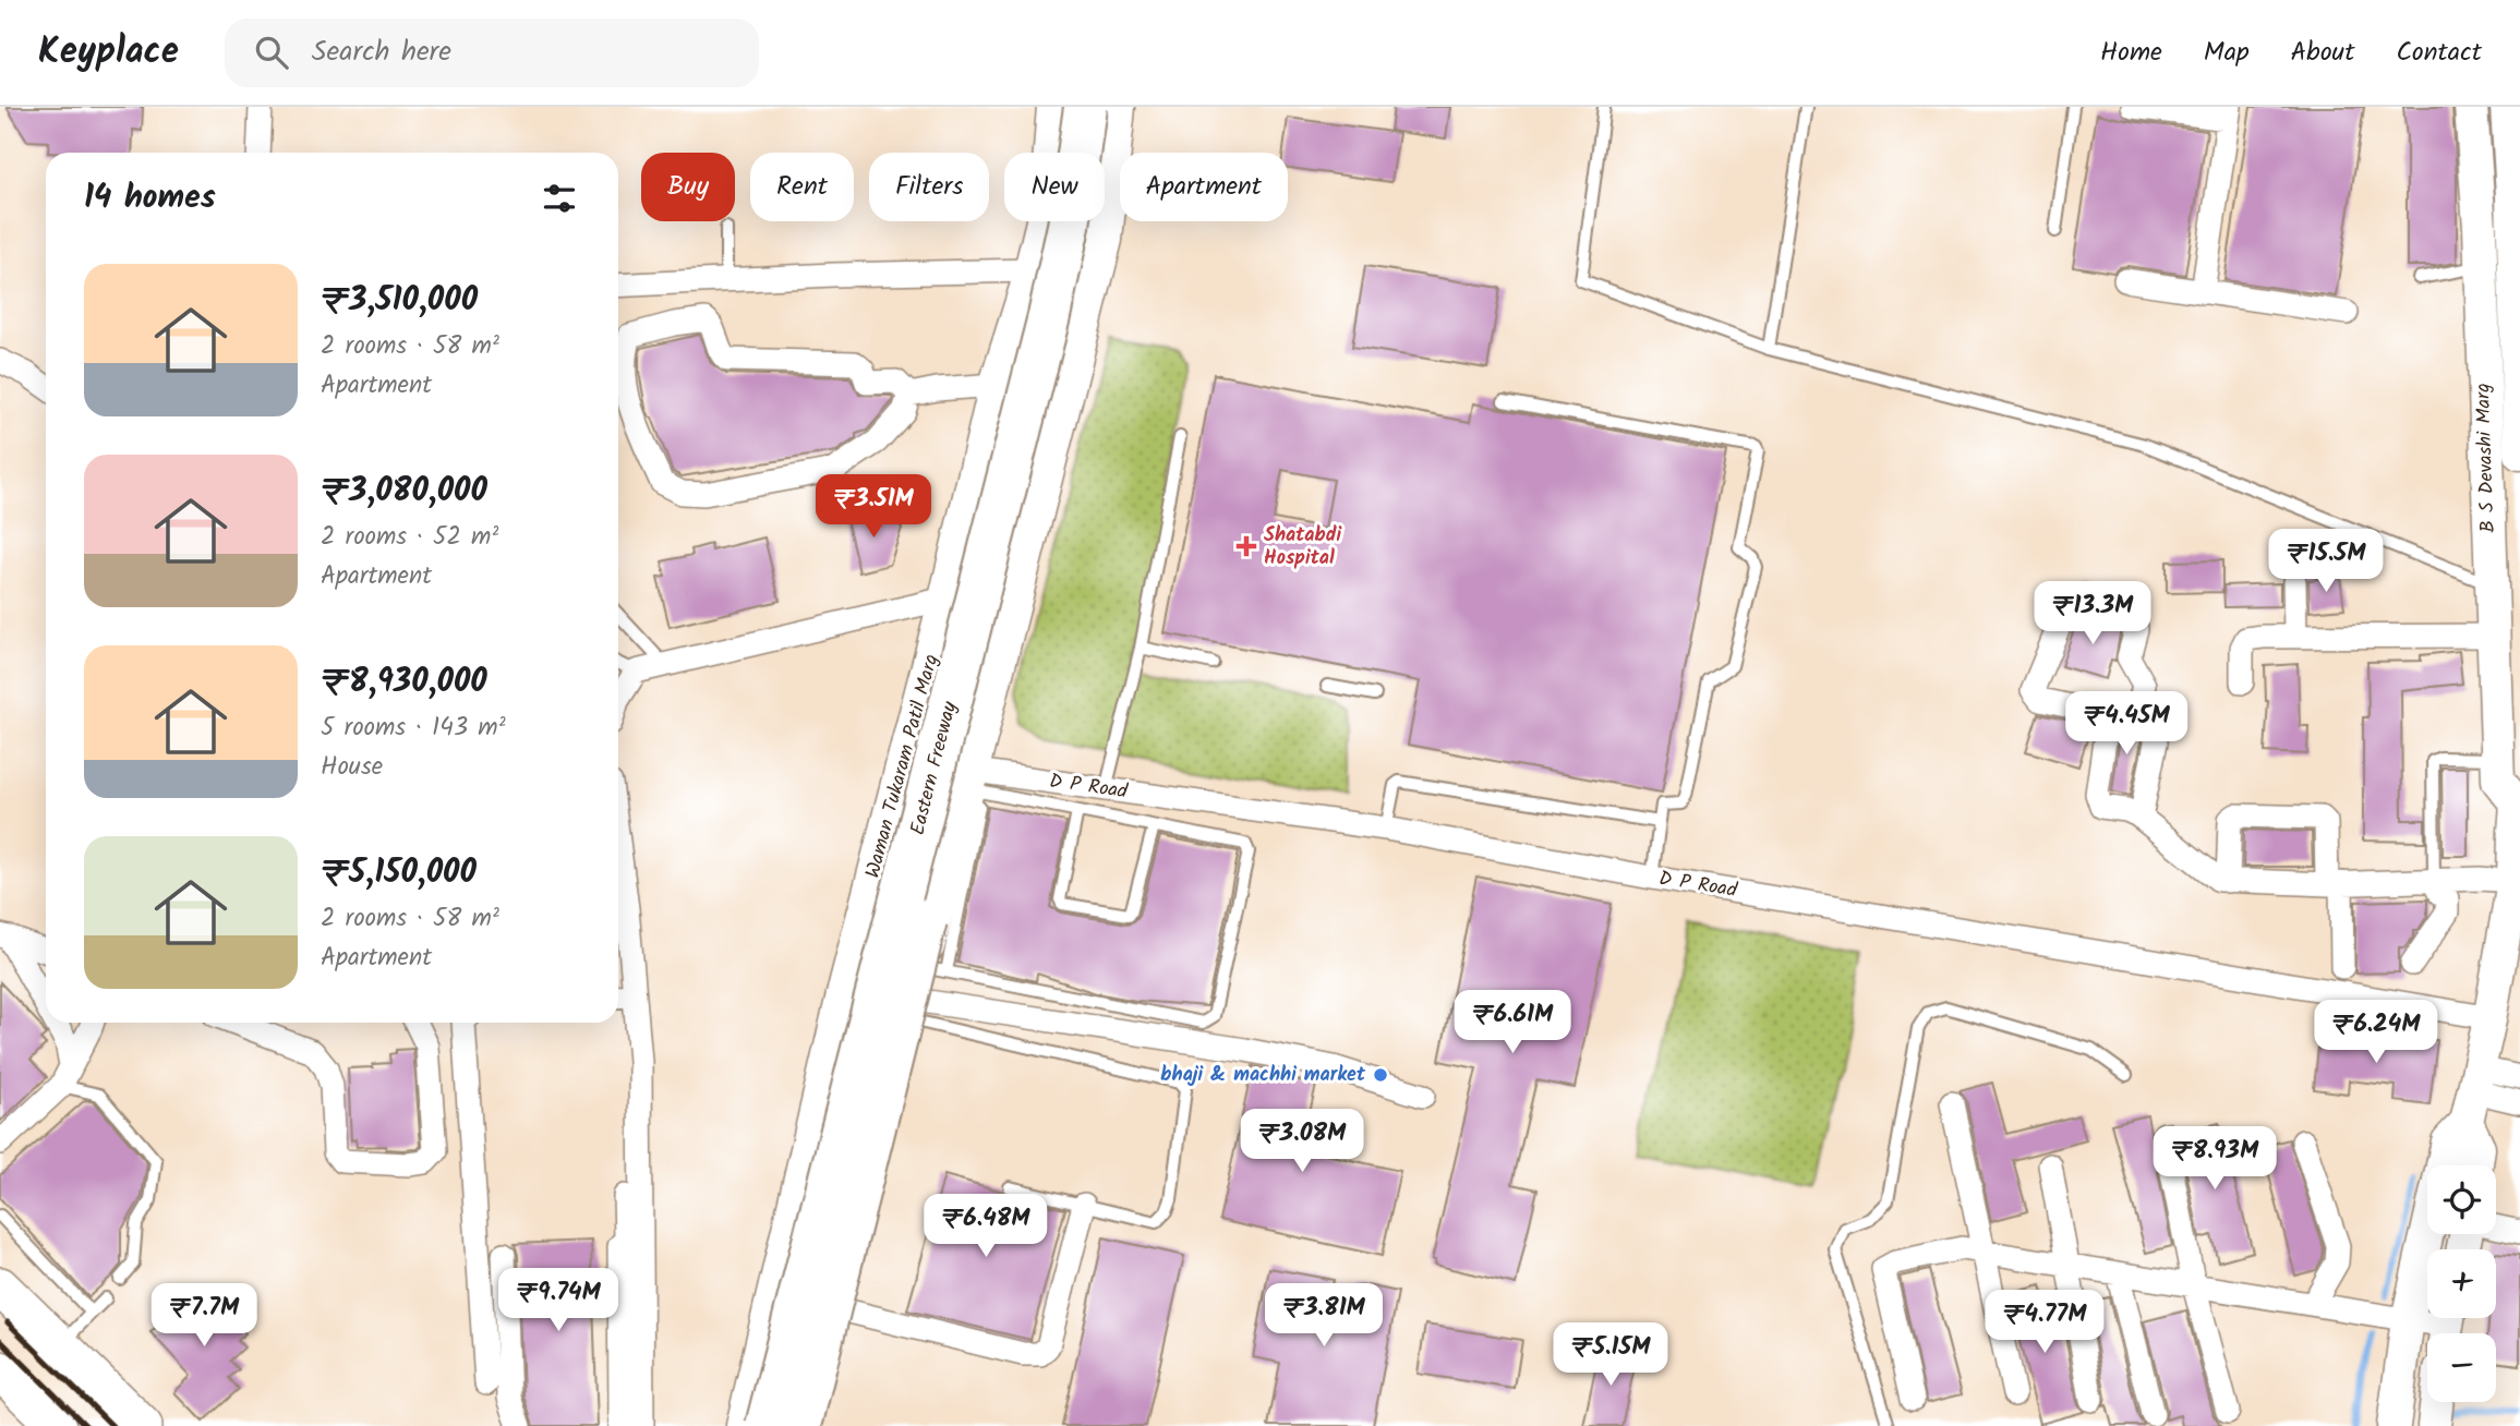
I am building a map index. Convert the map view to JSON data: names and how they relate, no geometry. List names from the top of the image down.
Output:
{
  "streets": {
    "highway": ["Eastern Freeway"],
    "main road": ["B S Devashi Marg", "Waman Tukaram Patil Marg"],
    "street": ["D P Road"]
  },
  "crossings": [
    ["B S Devashi Marg", "D P Road"],
    ["Waman Tukaram Patil Marg", "D P Road"]
  ],
  "places": {
    "health": ["Shatabdi Hospital"],
    "other": ["bhaji & machhi market"]
  },
  "page": {
    "header": "Keyplace",
    "search": "Search here",
    "nav": [
      "Home",
      "Map",
      "About",
      "Contact"
    ],
    "chip": [
      "Buy",
      "Rent",
      "Filters",
      "New",
      "Apartment"
    ],
    "heading": "14 homes",
    "list": [
      {
        "name": "₹3,510,000",
        "note": "2 rooms · 58 m² · Apartment"
      },
      {
        "name": "₹3,080,000",
        "note": "2 rooms · 52 m² · Apartment"
      },
      {
        "name": "₹8,930,000",
        "note": "5 rooms · 143 m² · House"
      },
      {
        "name": "₹5,150,000",
        "note": "2 rooms · 58 m² · Apartment"
      }
    ],
    "price": [
      "₹3.51M",
      "₹15.5M",
      "₹13.3M",
      "₹4.45M",
      "₹6.61M",
      "₹6.24M",
      "₹3.08M",
      "₹8.93M",
      "₹6.48M",
      "₹9.74M",
      "₹7.7M",
      "₹3.81M",
      "₹4.77M",
      "₹5.15M"
    ],
    "map_buttons": ["+", "−"]
  }
}
